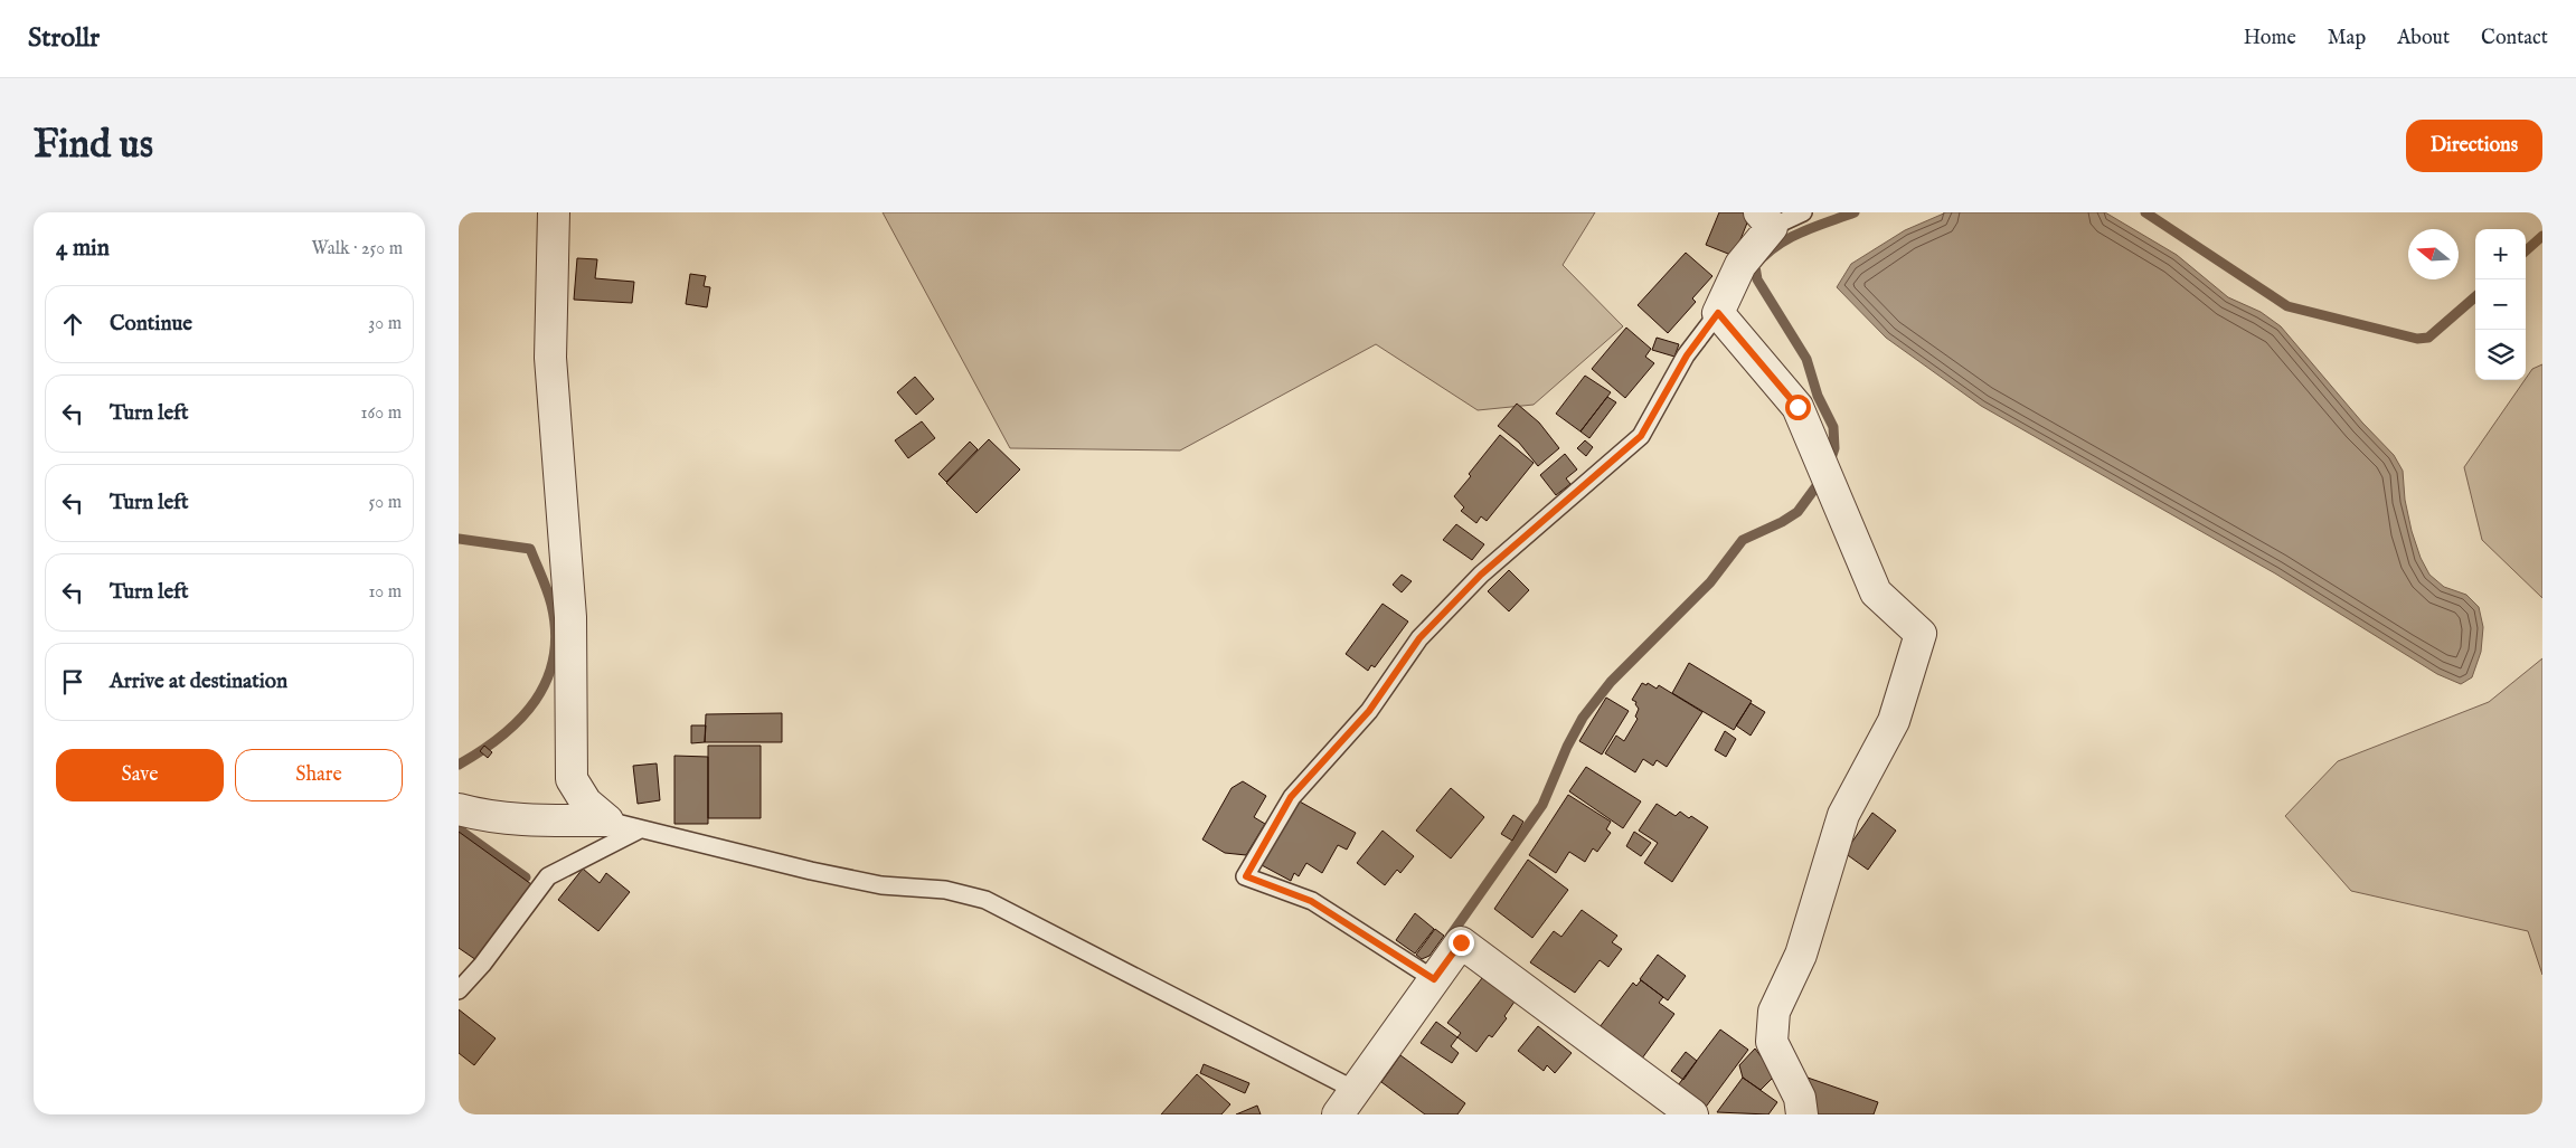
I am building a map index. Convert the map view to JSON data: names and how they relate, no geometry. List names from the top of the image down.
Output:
{
  "north": "left",
  "page": {
    "header": "Strollr",
    "nav": [
      "Home",
      "Map",
      "About",
      "Contact"
    ],
    "buttons": [
      "Directions",
      ["Save", "Share"]
    ],
    "title": "Find us",
    "heading": ["4 min", "Walk · 250 m"],
    "map_buttons": ["+", "−"],
    "list": [
      ["Continue", "30 m"],
      ["Turn left", "160 m"],
      ["Turn left", "50 m"],
      ["Turn left", "10 m"],
      "Arrive at destination"
    ]
  }
}
